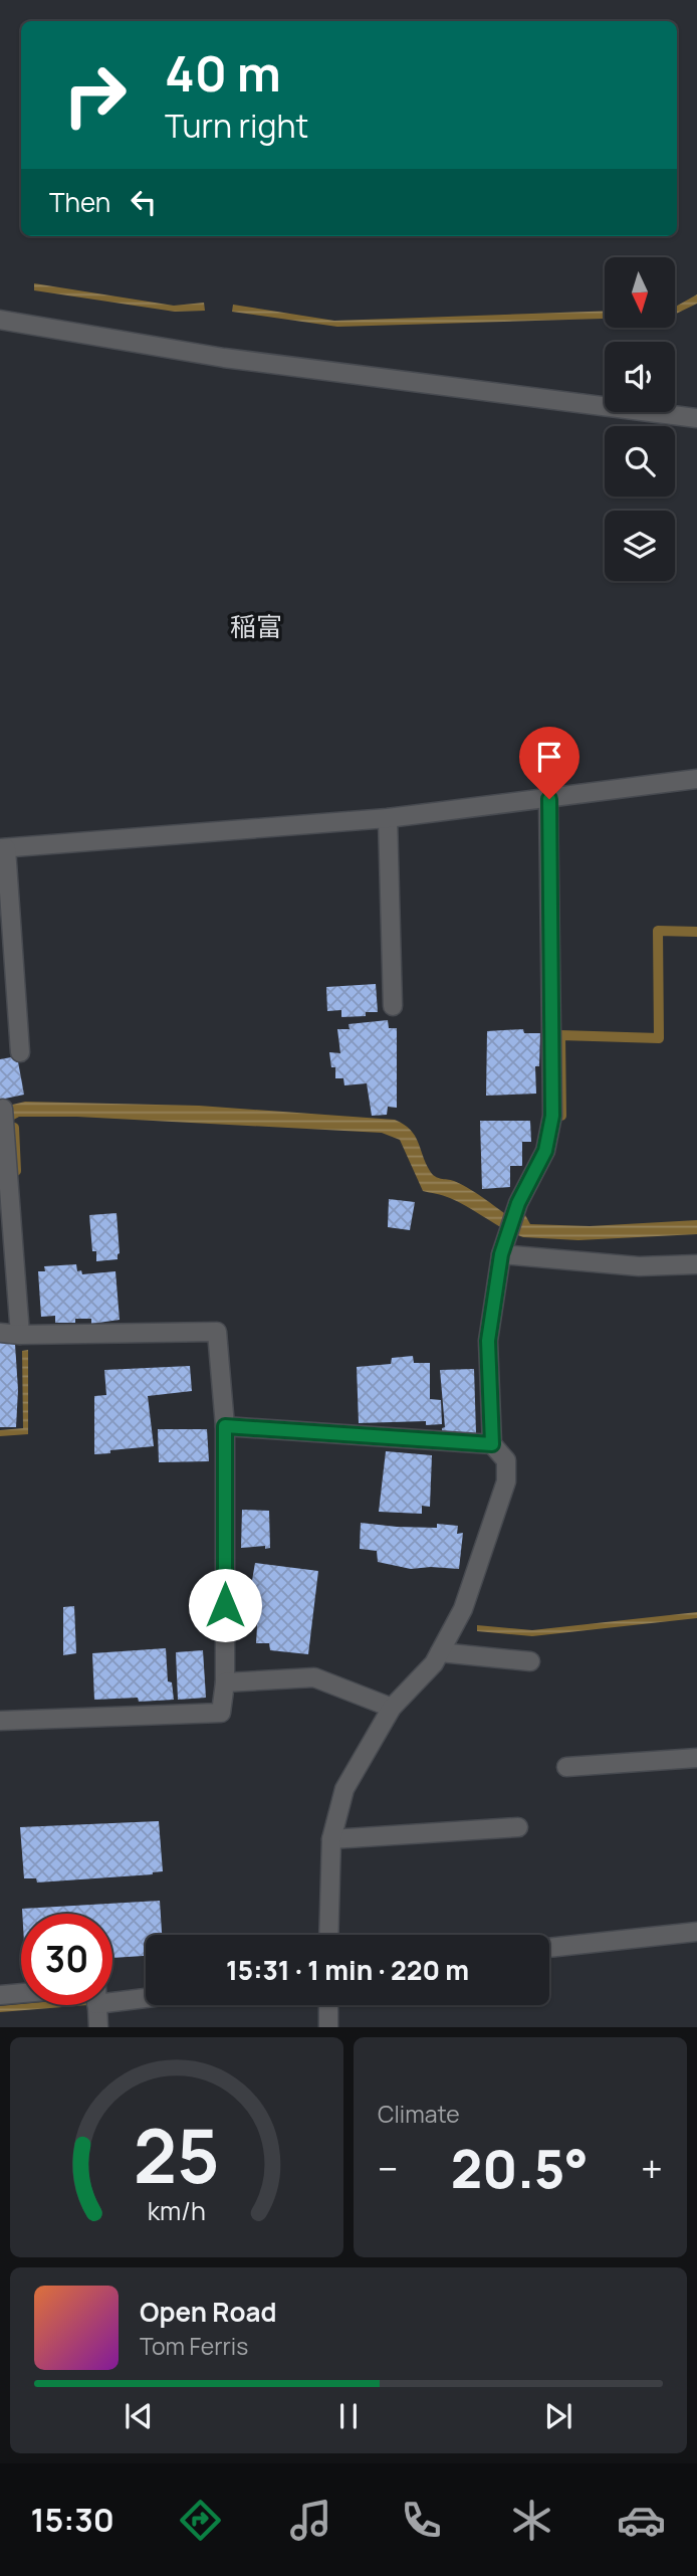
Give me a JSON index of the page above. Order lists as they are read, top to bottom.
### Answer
{
  "districts": ["稲富"],
  "north": "bottom",
  "page": {
    "turn": ["40 m", "Turn right"],
    "then": "Then",
    "limit": "30",
    "trip": "15:31 · 1 min · 220 m",
    "tile": "Climate",
    "heat": ["−", "20.5°", "+"],
    "song": ["Open Road", "Tom Ferris"],
    "tabs": "15:30",
    "gauge": ["25", "km/h"]
  }
}
